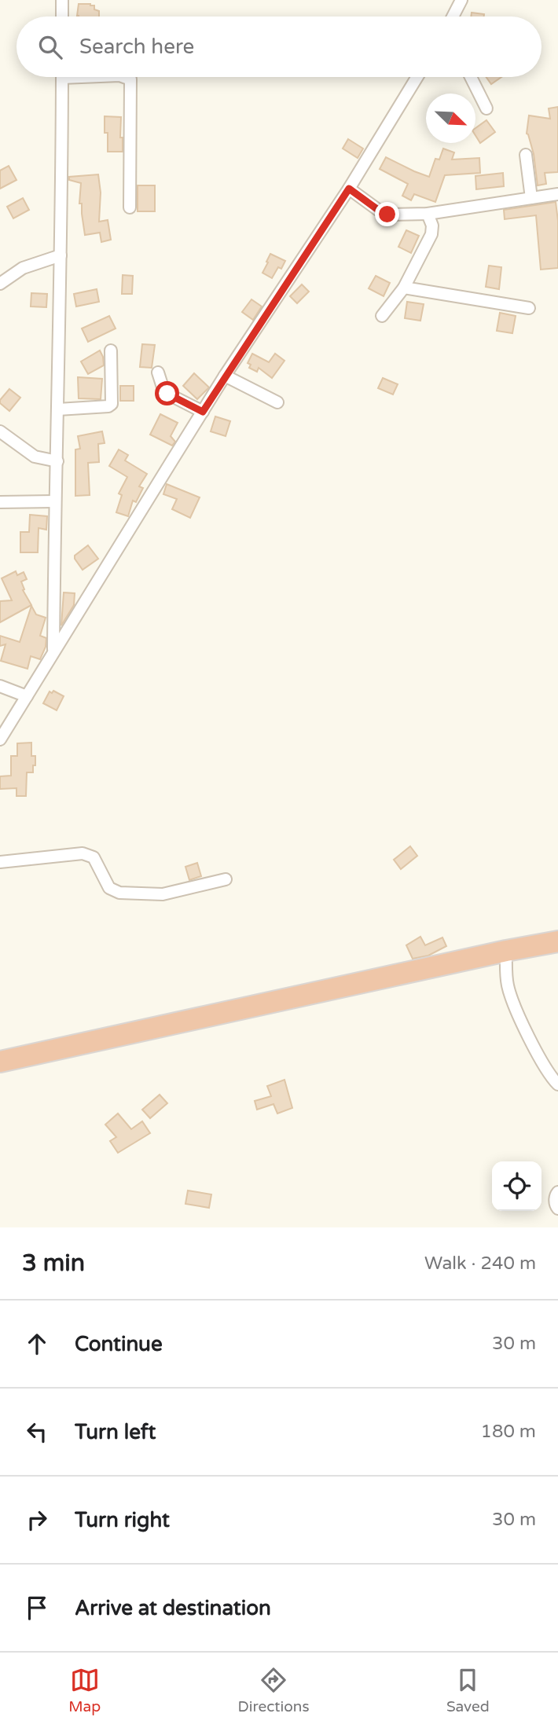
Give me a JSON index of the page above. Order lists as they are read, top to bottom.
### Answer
{
  "north": "bottom right",
  "page": {
    "search": "Search here",
    "heading": ["3 min", "Walk · 240 m"],
    "list": [
      ["Continue", "30 m"],
      ["Turn left", "180 m"],
      ["Turn right", "30 m"],
      "Arrive at destination"
    ],
    "nav": ["Map", "Directions", "Saved"]
  }
}
